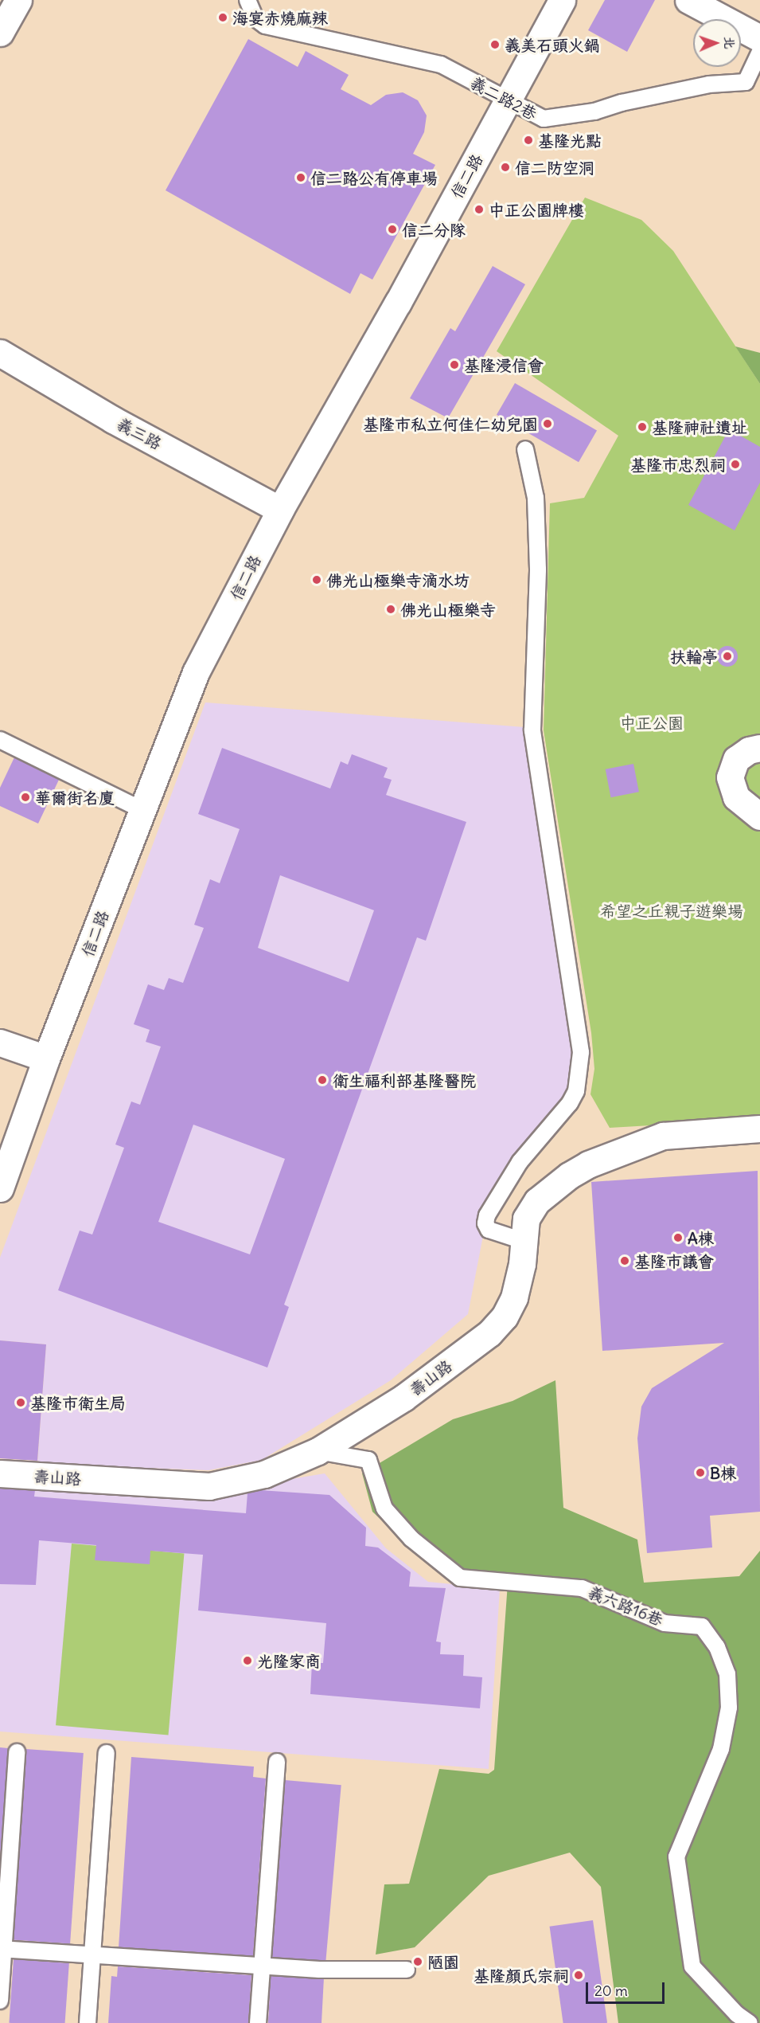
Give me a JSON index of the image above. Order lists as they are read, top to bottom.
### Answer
{
  "streets": {
    "street": ["信二路", "義三路", "壽山路"],
    "lane": ["義二路2巷", "義六路16巷"]
  },
  "crossings": [
    ["義二路2巷", "信二路"],
    ["信二路", "義三路"],
    ["壽山路", "義六路16巷"]
  ],
  "parks": ["中正公園", "希望之丘親子遊樂場"],
  "places": [
    "海宴赤燒麻辣",
    "義美石頭火鍋",
    "基隆光點",
    "信二防空洞",
    "信二路公有停車場",
    "中正公園牌樓",
    "信二分隊",
    "基隆浸信會",
    "基隆市私立何佳仁幼兒園",
    "基隆神社遺址",
    "基隆市忠烈祠",
    "佛光山極樂寺滴水坊",
    "佛光山極樂寺",
    "扶輪亭",
    "華爾街名廈",
    "衛生福利部基隆醫院",
    "A棟",
    "基隆市議會",
    "基隆市衛生局",
    "B棟",
    "光隆家商",
    "陋園",
    "基隆顏氏宗祠"
  ],
  "scale_bar": "20 m",
  "north": "right"
}
